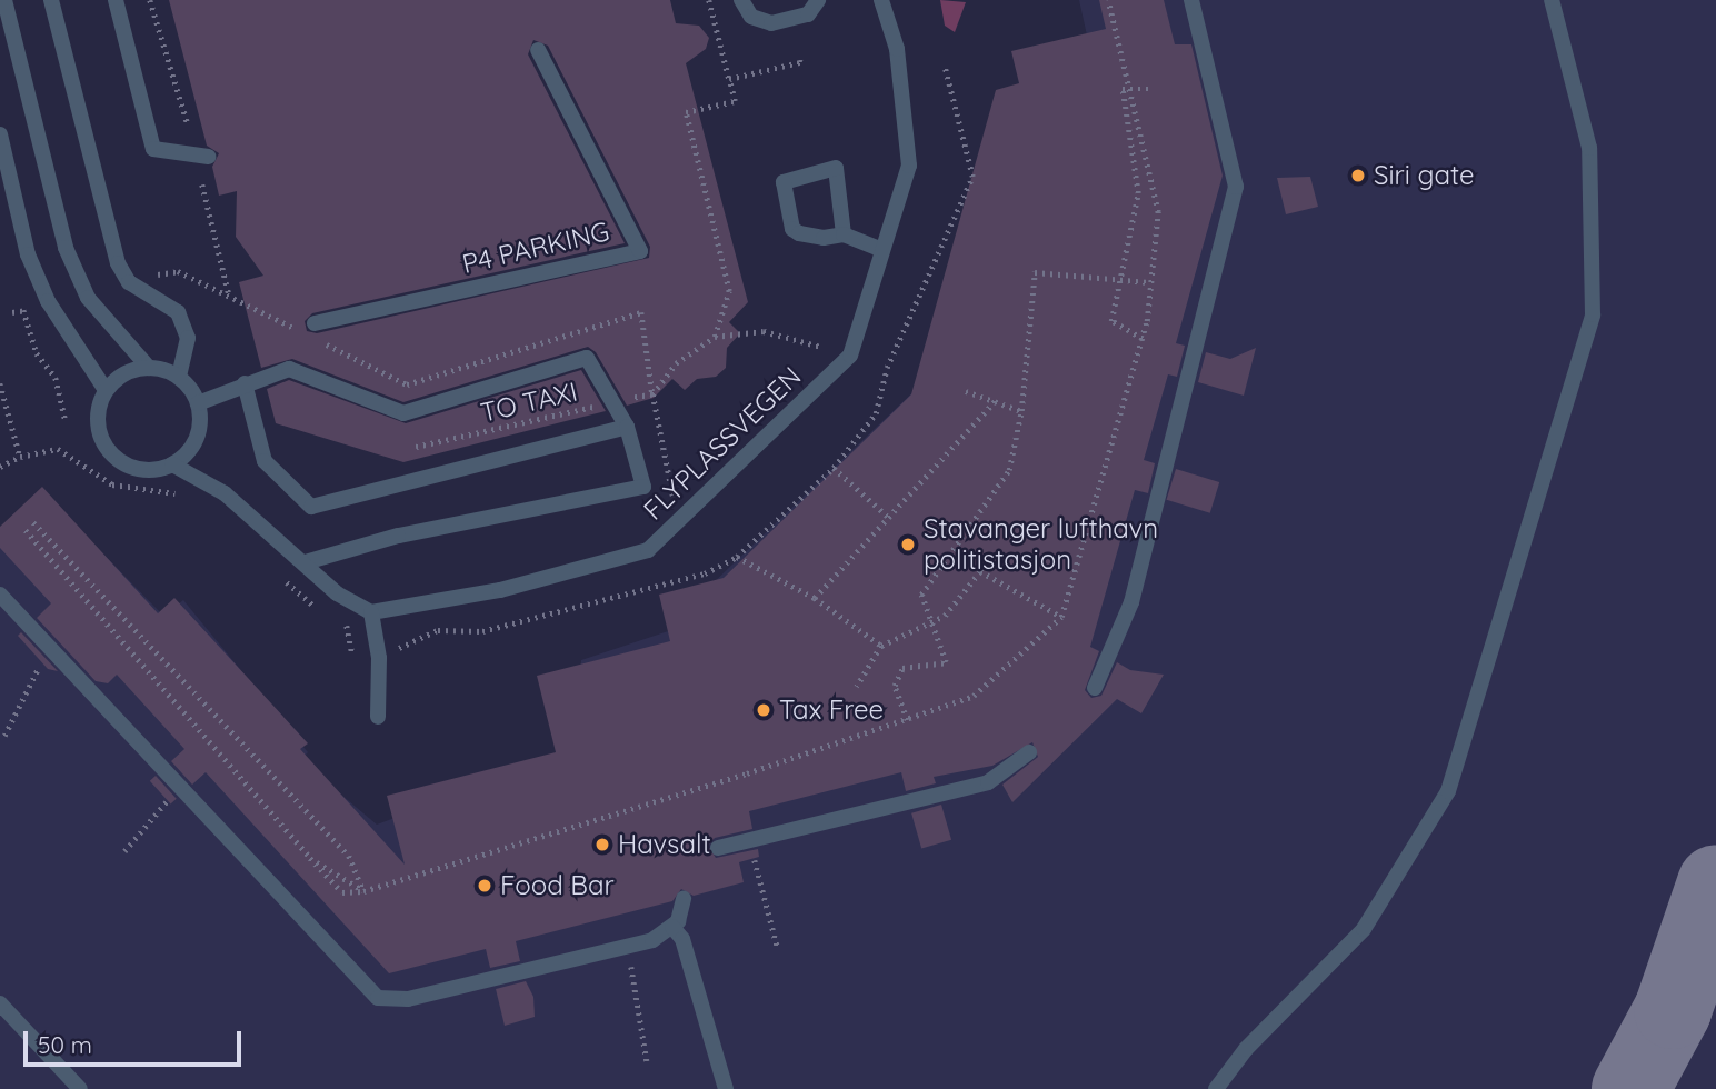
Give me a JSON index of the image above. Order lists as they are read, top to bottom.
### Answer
{
  "streets": {
    "lane": ["P4 PARKING", "FLYPLASSVEGEN"],
    "path": ["TO TAXI"]
  },
  "places": [
    "Siri gate",
    "Stavanger lufthavn politistasjon",
    "Tax Free",
    "Havsalt",
    "Food Bar"
  ],
  "scale_bar": "50 m"
}
